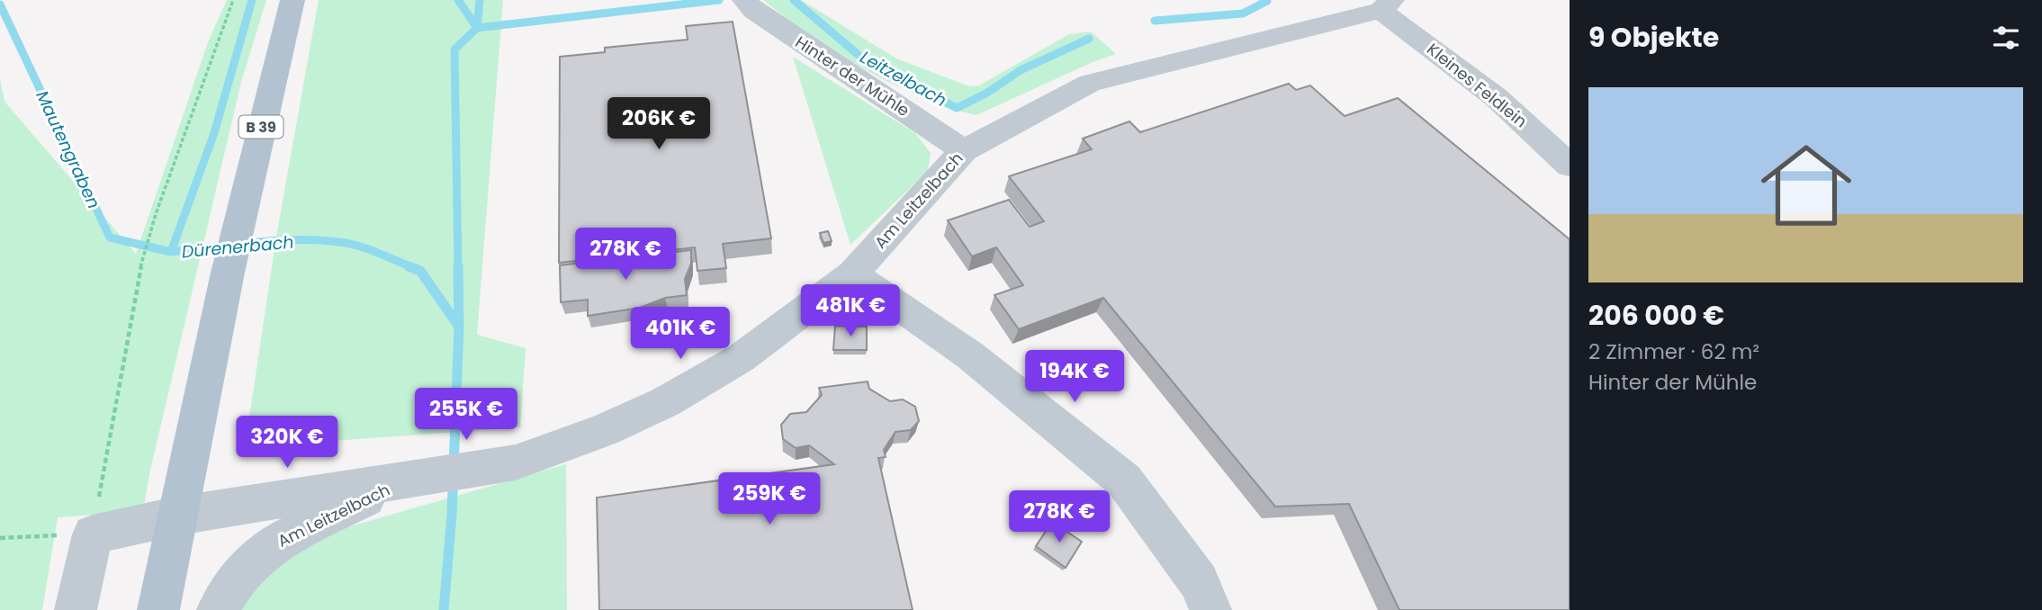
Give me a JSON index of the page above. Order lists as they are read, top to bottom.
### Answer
{
  "streets": {
    "main road": ["B 39"],
    "street": ["Hinter der Mühle", "Kleines Feldlein", "Am Leitzelbach"]
  },
  "crossings": [
    ["Hinter der Mühle", "Am Leitzelbach"],
    ["Kleines Feldlein", "Am Leitzelbach"],
    ["B 39", "Am Leitzelbach"]
  ],
  "water": ["Leitzelbach", "Mautengraben", "Dürenerbach"],
  "page": {
    "heading": "9 Objekte",
    "list": [
      {
        "name": "206 000 €",
        "note": "2 Zimmer · 62 m² · Hinter der Mühle"
      }
    ],
    "price": [
      "206K €",
      "278K €",
      "481K €",
      "401K €",
      "194K €",
      "255K €",
      "320K €",
      "259K €",
      "278K €"
    ]
  }
}
